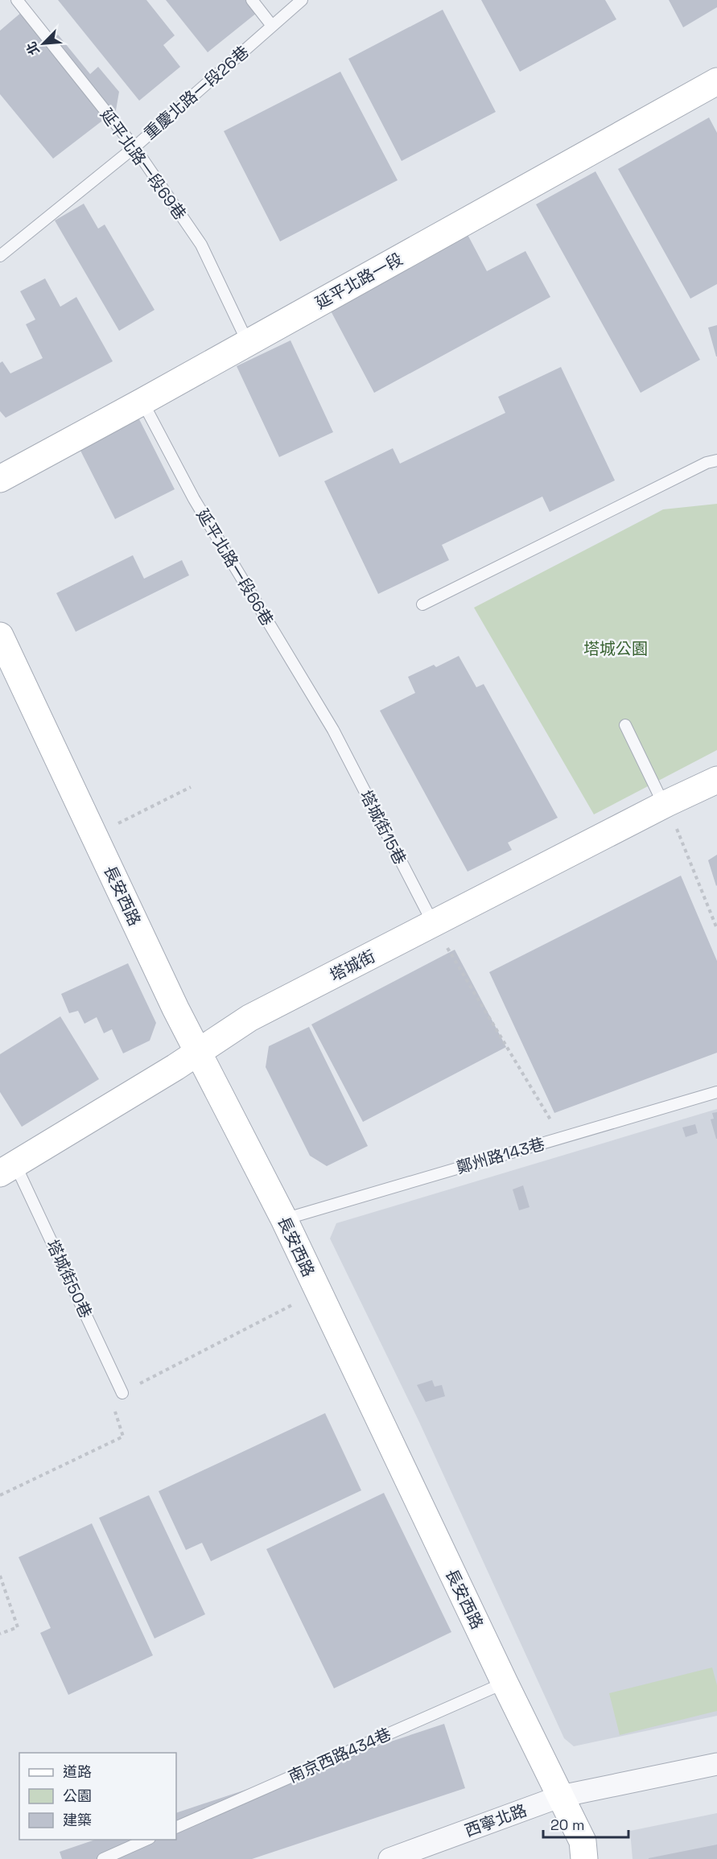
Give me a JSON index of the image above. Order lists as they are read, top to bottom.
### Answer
{
  "streets": {
    "street": [
      "延平北路一段",
      "長安西路",
      "塔城街",
      "西寧北路"
    ],
    "lane": [
      "重慶北路一段26巷",
      "延平北路一段69巷",
      "延平北路一段66巷",
      "塔城街15巷",
      "鄭州路143巷",
      "塔城街50巷",
      "南京西路434巷"
    ]
  },
  "crossings": [
    ["重慶北路一段26巷", "延平北路一段69巷"],
    ["延平北路一段69巷", "延平北路一段"],
    ["延平北路一段", "延平北路一段66巷"],
    ["延平北路一段66巷", "塔城街15巷"],
    ["塔城街15巷", "塔城街"],
    ["長安西路", "塔城街"],
    ["長安西路", "鄭州路143巷"],
    ["長安西路", "南京西路434巷"],
    ["長安西路", "西寧北路"],
    ["塔城街", "塔城街50巷"]
  ],
  "parks": ["塔城公園"],
  "legend": ["道路", "公園", "建築"],
  "scale_bar": "20 m",
  "north": "bottom left"
}
